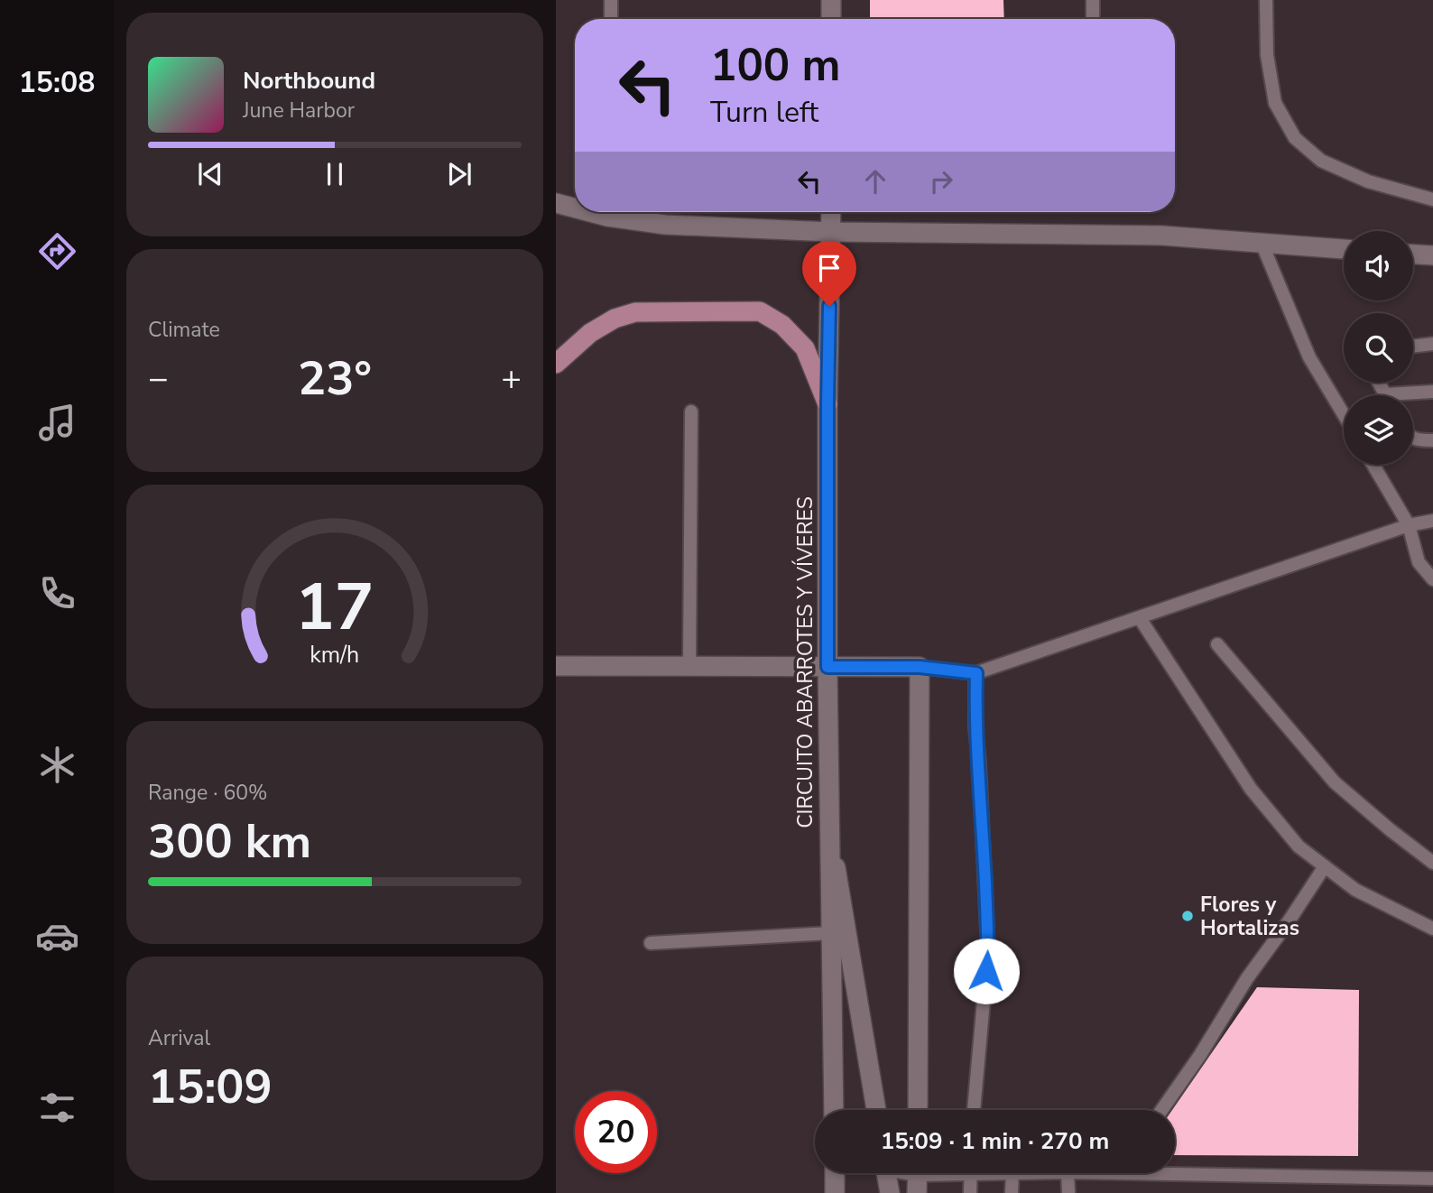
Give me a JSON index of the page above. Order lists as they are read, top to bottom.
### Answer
{
  "streets": {
    "street": ["CIRCUITO ABARROTES Y VÍVERES"]
  },
  "places": ["Flores y Hortalizas"],
  "page": {
    "tabs": "15:08",
    "turn": ["100 m", "Turn left"],
    "song": ["Northbound", "June Harbor"],
    "tile": [
      "Climate",
      ["Range · 60%", "300 km"],
      ["Arrival", "15:09"]
    ],
    "heat": ["−", "23°", "+"],
    "limit": "20",
    "trip": "15:09 · 1 min · 270 m",
    "gauge": ["17", "km/h"]
  }
}
